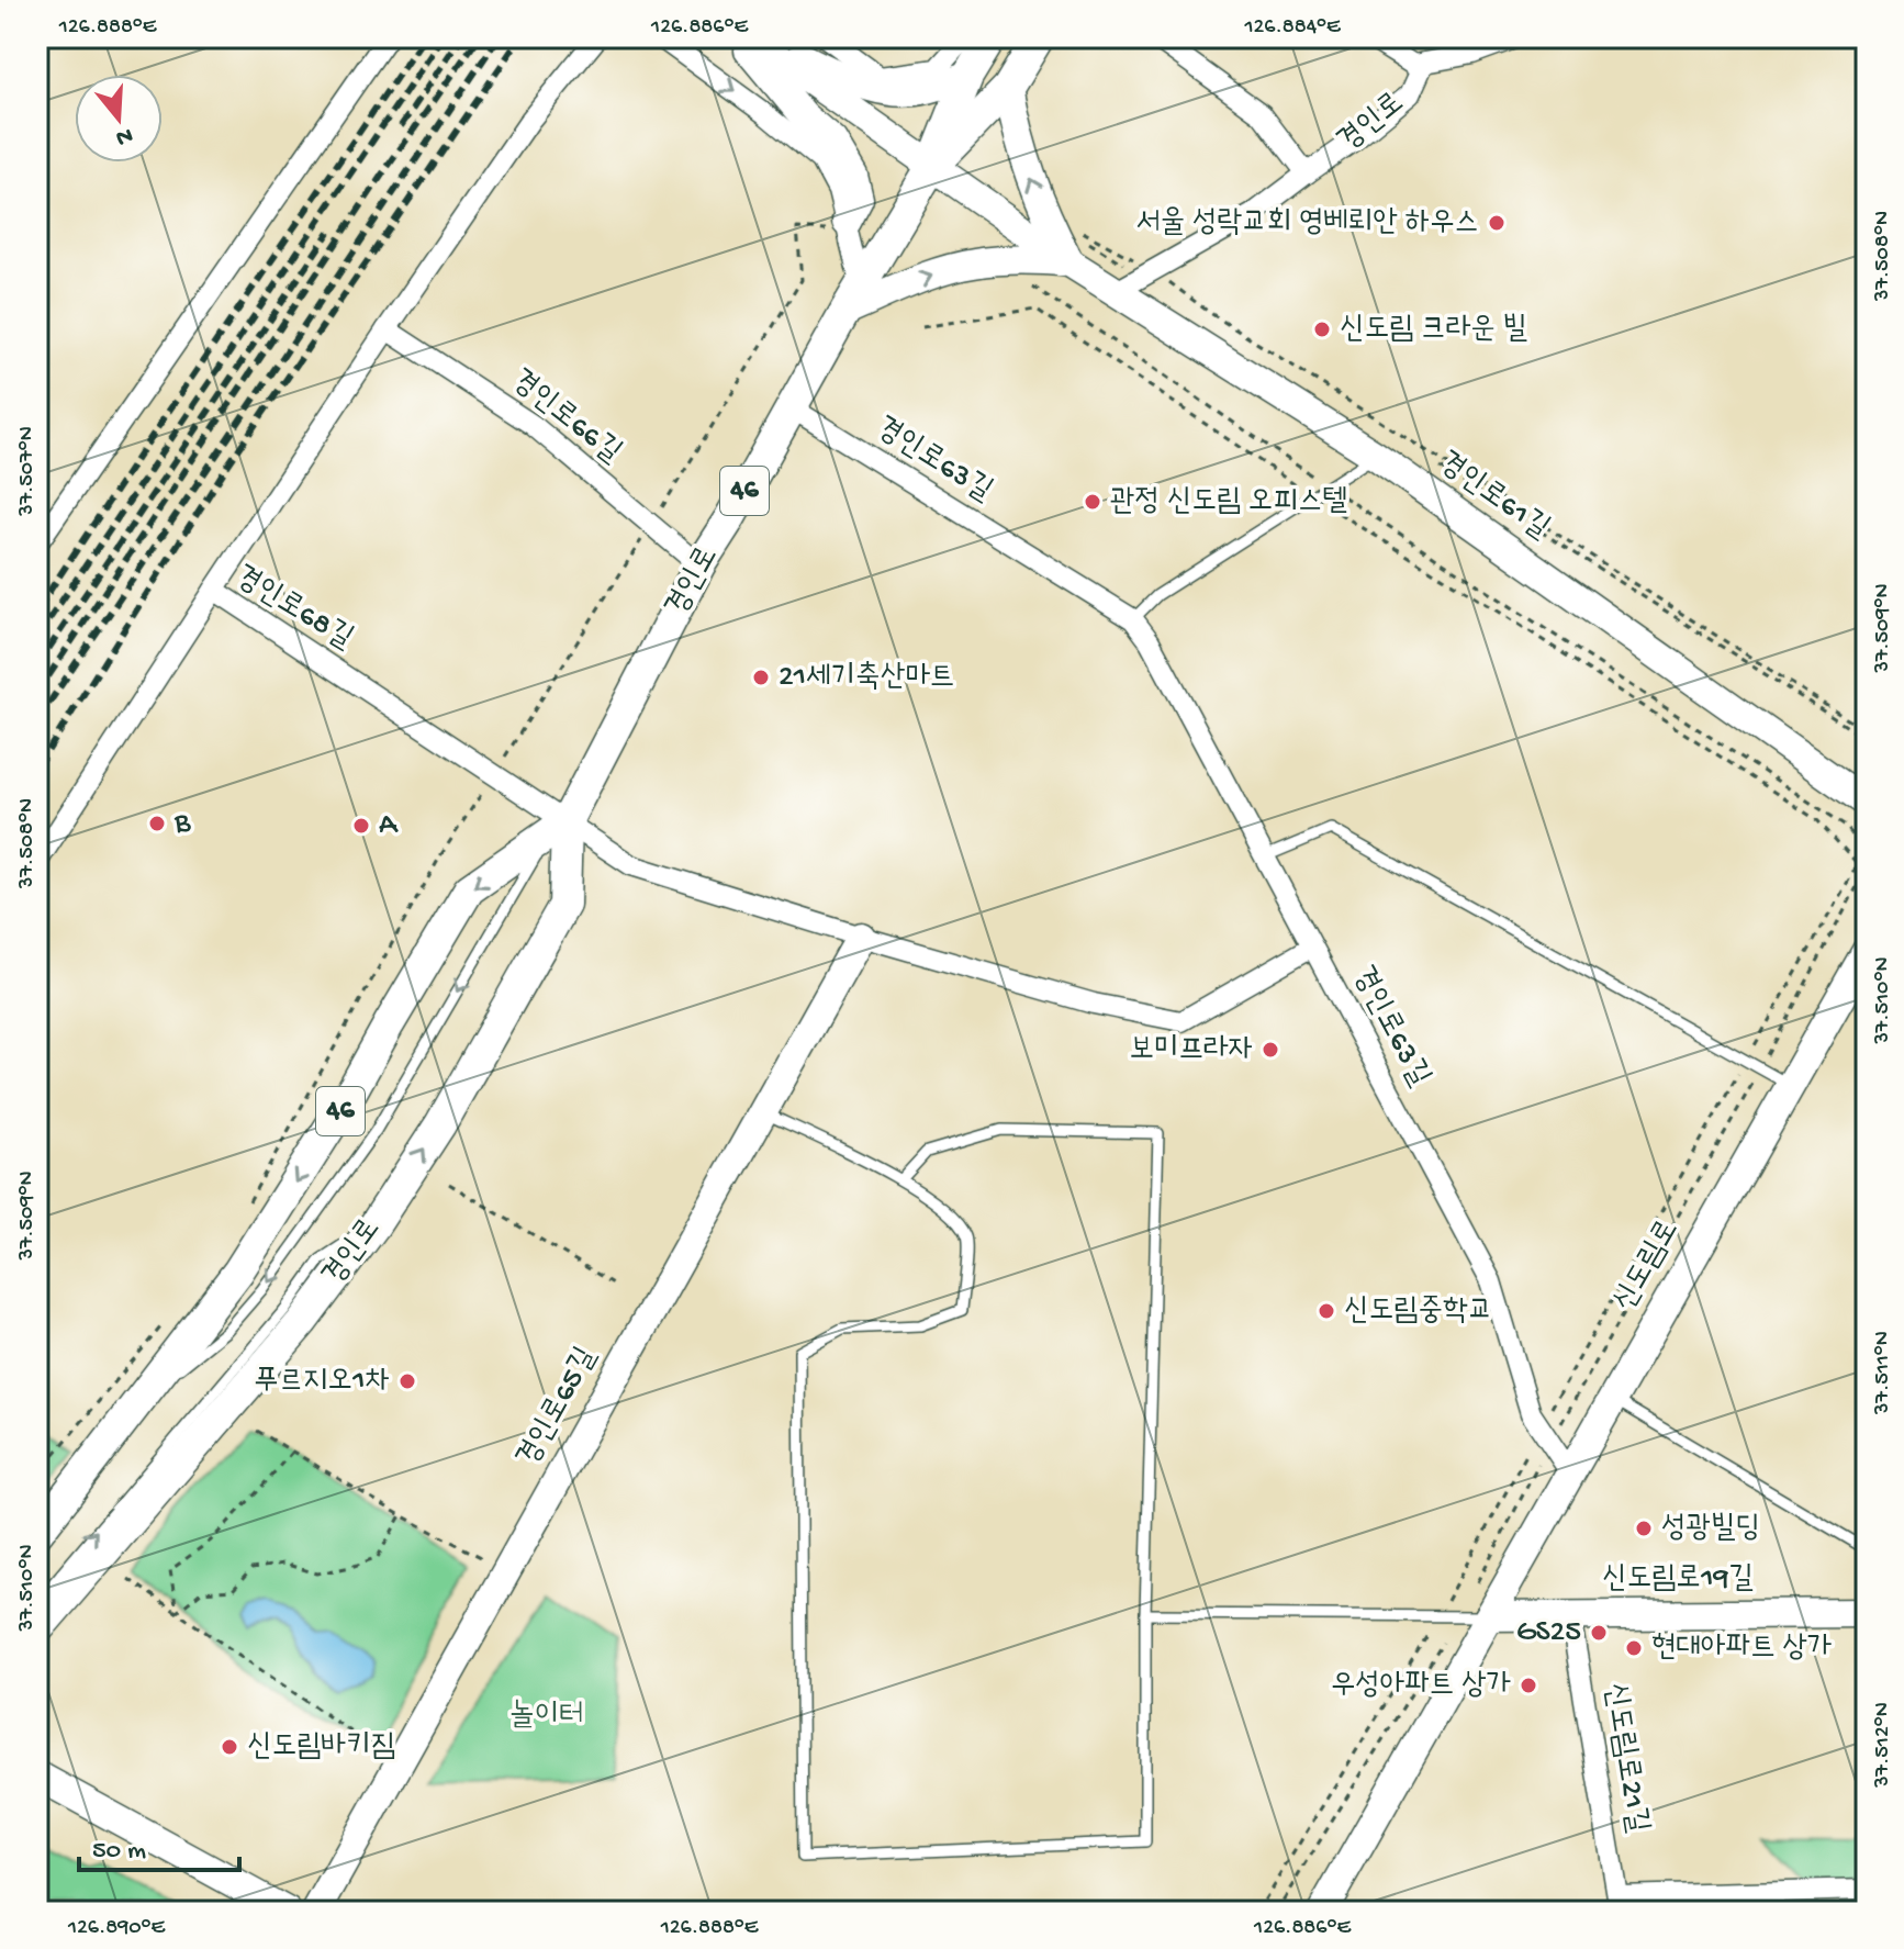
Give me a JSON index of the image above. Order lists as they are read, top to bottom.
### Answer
{
  "streets": {
    "main road": ["경인로", "46"],
    "street": [
      "경인로66길",
      "경인로63길",
      "경인로61길",
      "경인로68길",
      "신도림로",
      "경인로65길",
      "신도림로19길",
      "신도림로21길"
    ]
  },
  "crossings": [
    ["경인로", "경인로66길"],
    ["경인로", "경인로63길"],
    ["경인로", "경인로61길"],
    ["경인로", "경인로68길"],
    ["경인로63길", "신도림로"],
    ["신도림로", "신도림로19길"],
    ["신도림로19길", "신도림로21길"]
  ],
  "parks": ["놀이터"],
  "places": [
    "서울 성락교회 영베뢰안 하우스",
    "신도림 크라운 빌",
    "관정 신도림 오피스텔",
    "21세기축산마트",
    "B",
    "A",
    "보미프라자",
    "신도림중학교",
    "푸르지오1차",
    "성광빌딩",
    "GS25",
    "현대아파트 상가",
    "우성아파트 상가",
    "신도림바키짐"
  ],
  "scale_bar": "50 m",
  "north": "bottom",
  "coordinates": [
    "126.888°E",
    "126.886°E",
    "126.884°E",
    "37.508°N",
    "37.507°N",
    "37.509°N",
    "37.510°N",
    "37.511°N",
    "37.512°N",
    "126.890°E"
  ]
}
